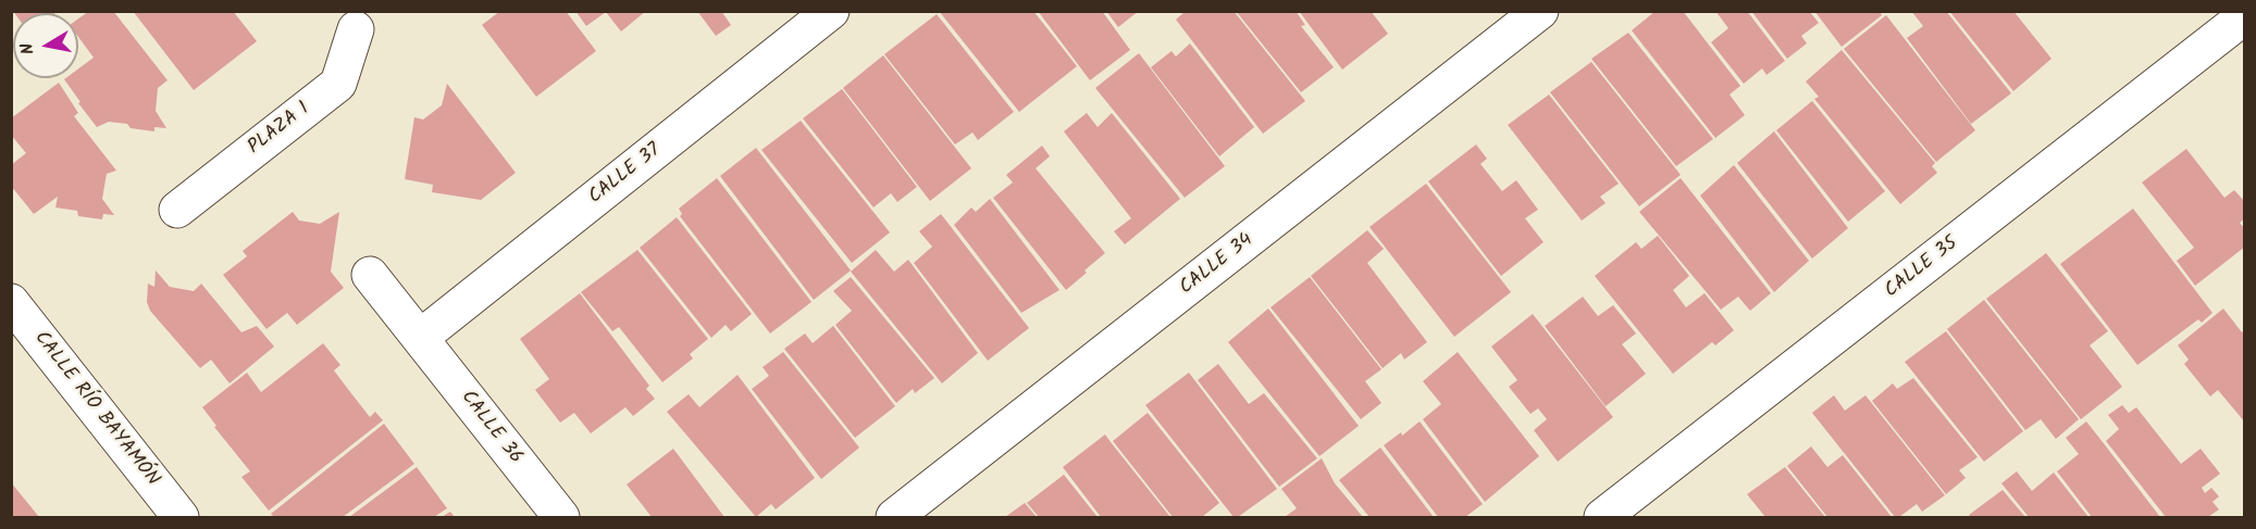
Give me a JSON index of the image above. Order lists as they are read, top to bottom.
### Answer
{
  "streets": {
    "street": [
      "PLAZA 1",
      "CALLE 37",
      "CALLE 34",
      "CALLE 35",
      "CALLE RÍO BAYAMÓN",
      "CALLE 36"
    ]
  },
  "crossings": [
    ["CALLE 37", "CALLE 36"]
  ],
  "north": "left"
}
